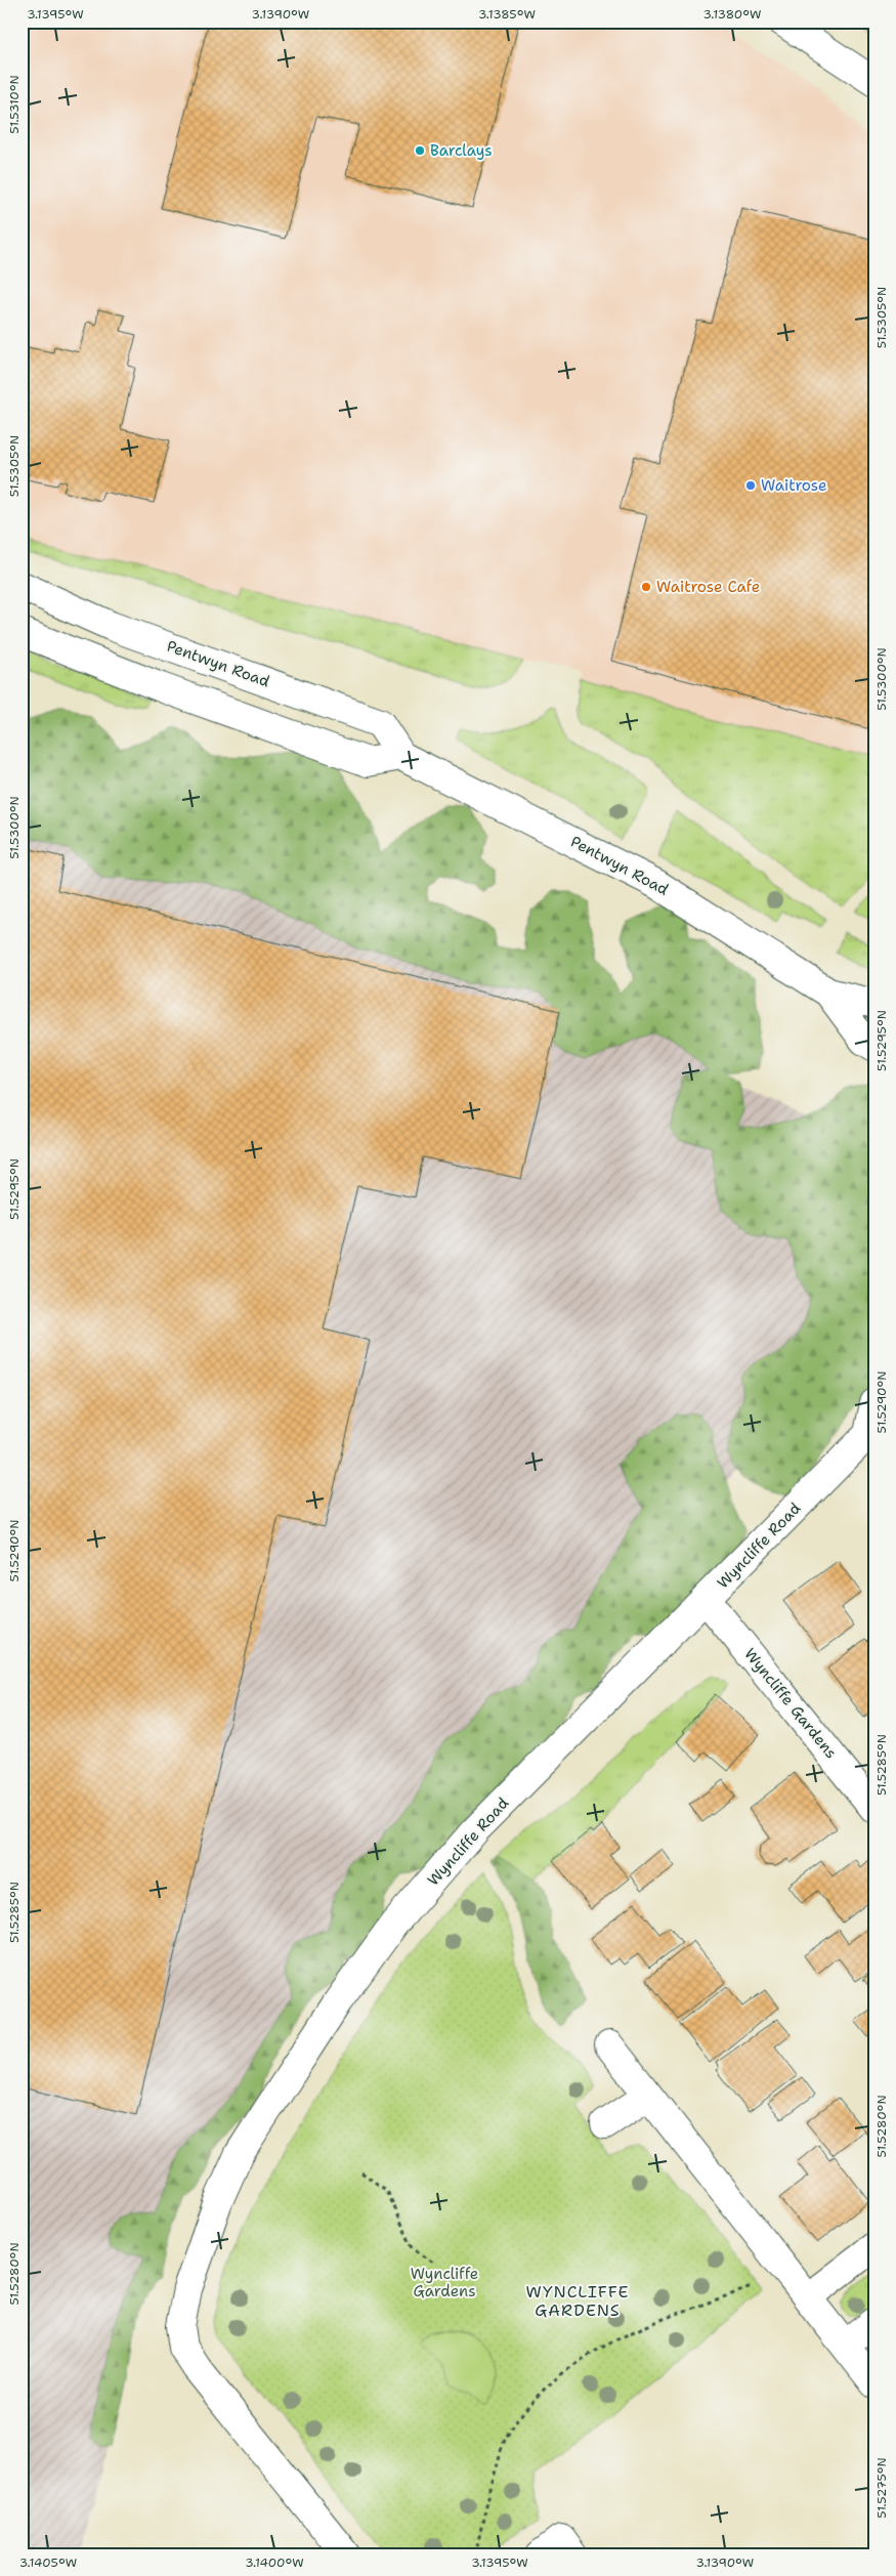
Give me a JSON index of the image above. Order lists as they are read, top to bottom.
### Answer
{
  "streets": {
    "street": ["Pentwyn Road", "Wyncliffe Road", "Wyncliffe Gardens"]
  },
  "crossings": [
    ["Wyncliffe Road", "Wyncliffe Gardens"]
  ],
  "districts": ["WYNCLIFFE GARDENS"],
  "parks": ["Wyncliffe Gardens"],
  "places": ["Barclays", "Waitrose", "Waitrose Cafe"],
  "coordinates": [
    "3.1395°W",
    "3.1390°W",
    "3.1385°W",
    "3.1380°W",
    "51.5310°N",
    "51.5305°N",
    "51.5300°N",
    "51.5295°N",
    "51.5290°N",
    "51.5285°N",
    "51.5280°N",
    "51.5275°N",
    "3.1405°W",
    "3.1400°W"
  ]
}
